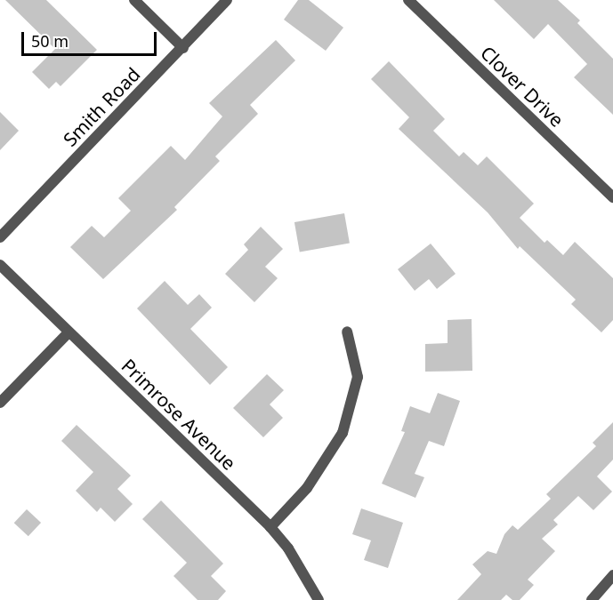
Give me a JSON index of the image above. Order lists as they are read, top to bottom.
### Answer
{
  "streets": {
    "street": ["Clover Drive", "Smith Road", "Primrose Avenue"]
  },
  "scale_bar": "50 m"
}
